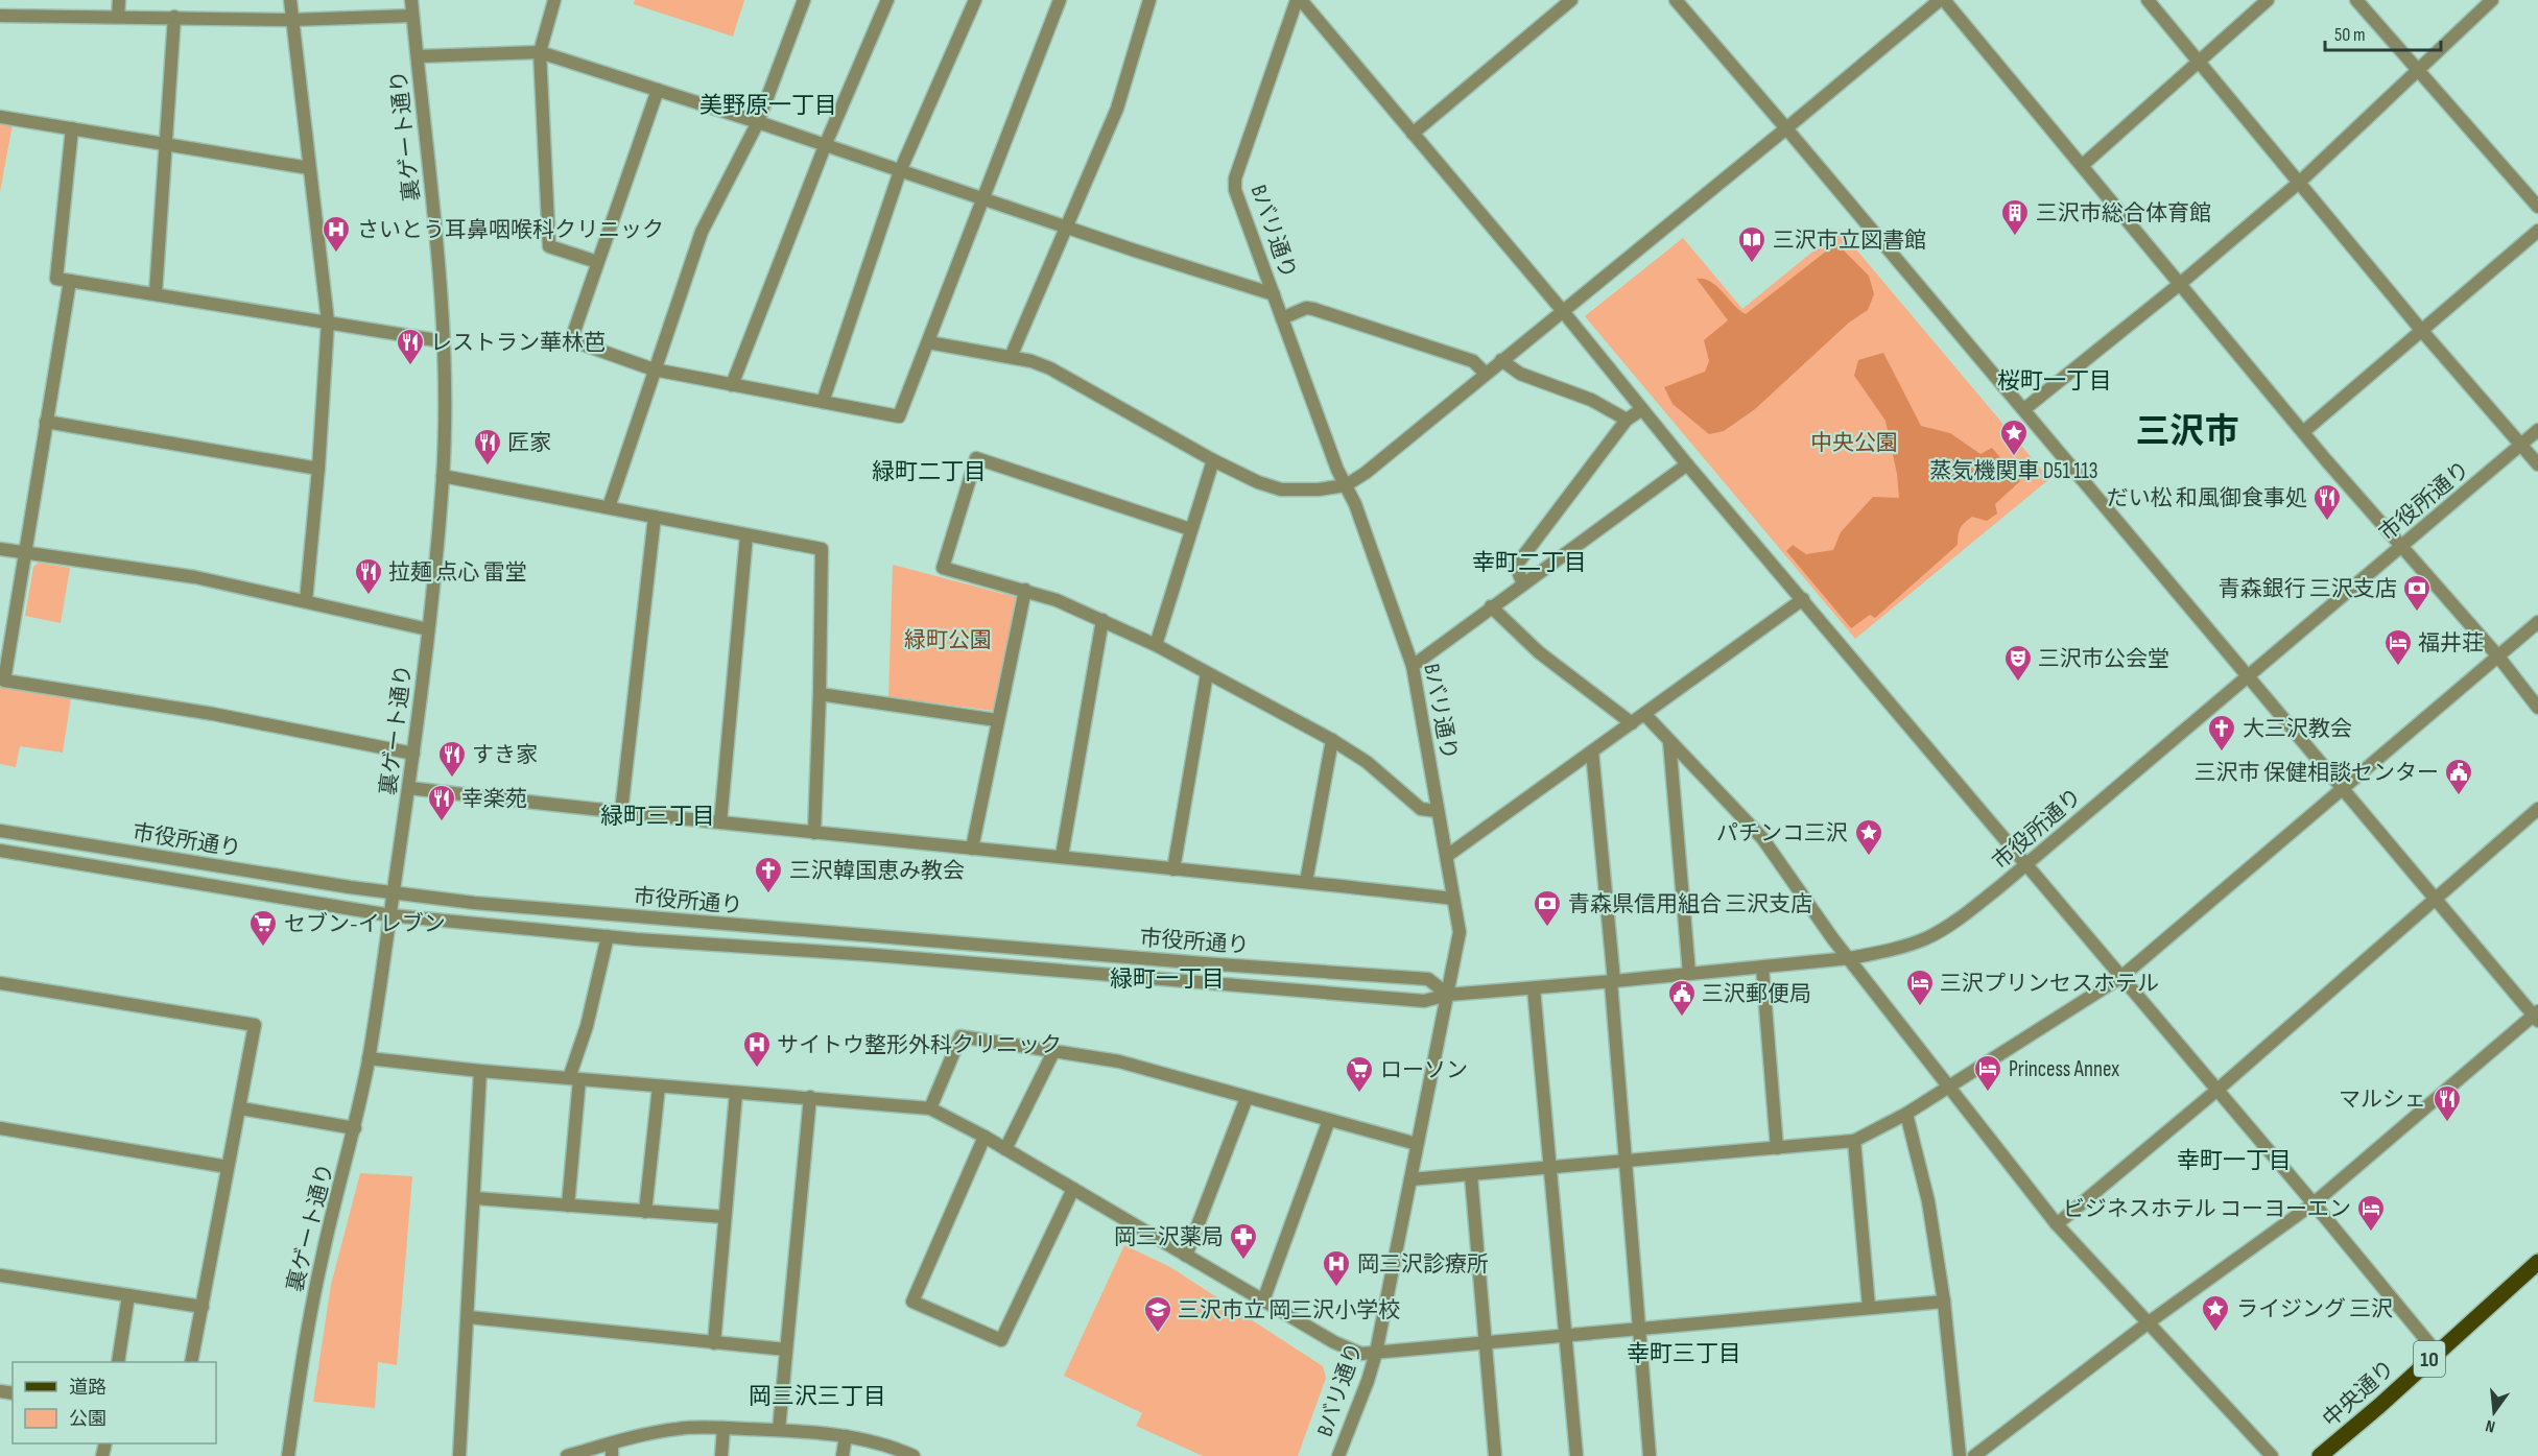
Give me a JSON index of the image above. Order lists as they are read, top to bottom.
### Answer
{
  "streets": {
    "main road": ["10", "中央通り"],
    "street": ["裏ゲート通り", "Bバリ通り", "市役所通り"]
  },
  "crossings": [
    ["裏ゲート通り", "市役所通り"],
    ["Bバリ通り", "市役所通り"]
  ],
  "districts": [
    "美野原一丁目",
    "桜町一丁目",
    "三沢市",
    "緑町二丁目",
    "幸町二丁目",
    "緑町三丁目",
    "緑町一丁目",
    "幸町一丁目",
    "幸町三丁目",
    "岡三沢三丁目"
  ],
  "parks": ["中央公園", "緑町公園"],
  "places": {
    "building": ["三沢市総合体育館"],
    "hospital": ["さいとう耳鼻咽喉科クリニック", "サイトウ整形外科クリニック", "岡三沢診療所"],
    "library": ["三沢市立図書館"],
    "restaurant": [
      "レストラン華林芭",
      "匠家",
      "だい松 和風御食事処",
      "拉麺 点心 雷堂",
      "すき家",
      "幸楽苑",
      "マルシェ"
    ],
    "place": ["蒸気機関車 D51 113", "パチンコ三沢", "ライジング 三沢"],
    "bank": ["青森銀行 三沢支店", "青森県信用組合 三沢支店"],
    "hotel": [
      "福井荘",
      "三沢プリンセスホテル",
      "Princess Annex",
      "ビジネスホテル コーヨーエン"
    ],
    "theatre": ["三沢市公会堂"],
    "church": ["大三沢教会", "三沢韓国恵み教会"],
    "public building": ["三沢市 保健相談センター", "三沢郵便局"],
    "supermarket": ["セブン-イレブン", "ローソン"],
    "pharmacy": ["岡三沢薬局"],
    "school or university": ["三沢市立 岡三沢小学校"]
  },
  "legend": ["道路", "公園"],
  "scale_bar": "50 m",
  "north": "bottom"
}
